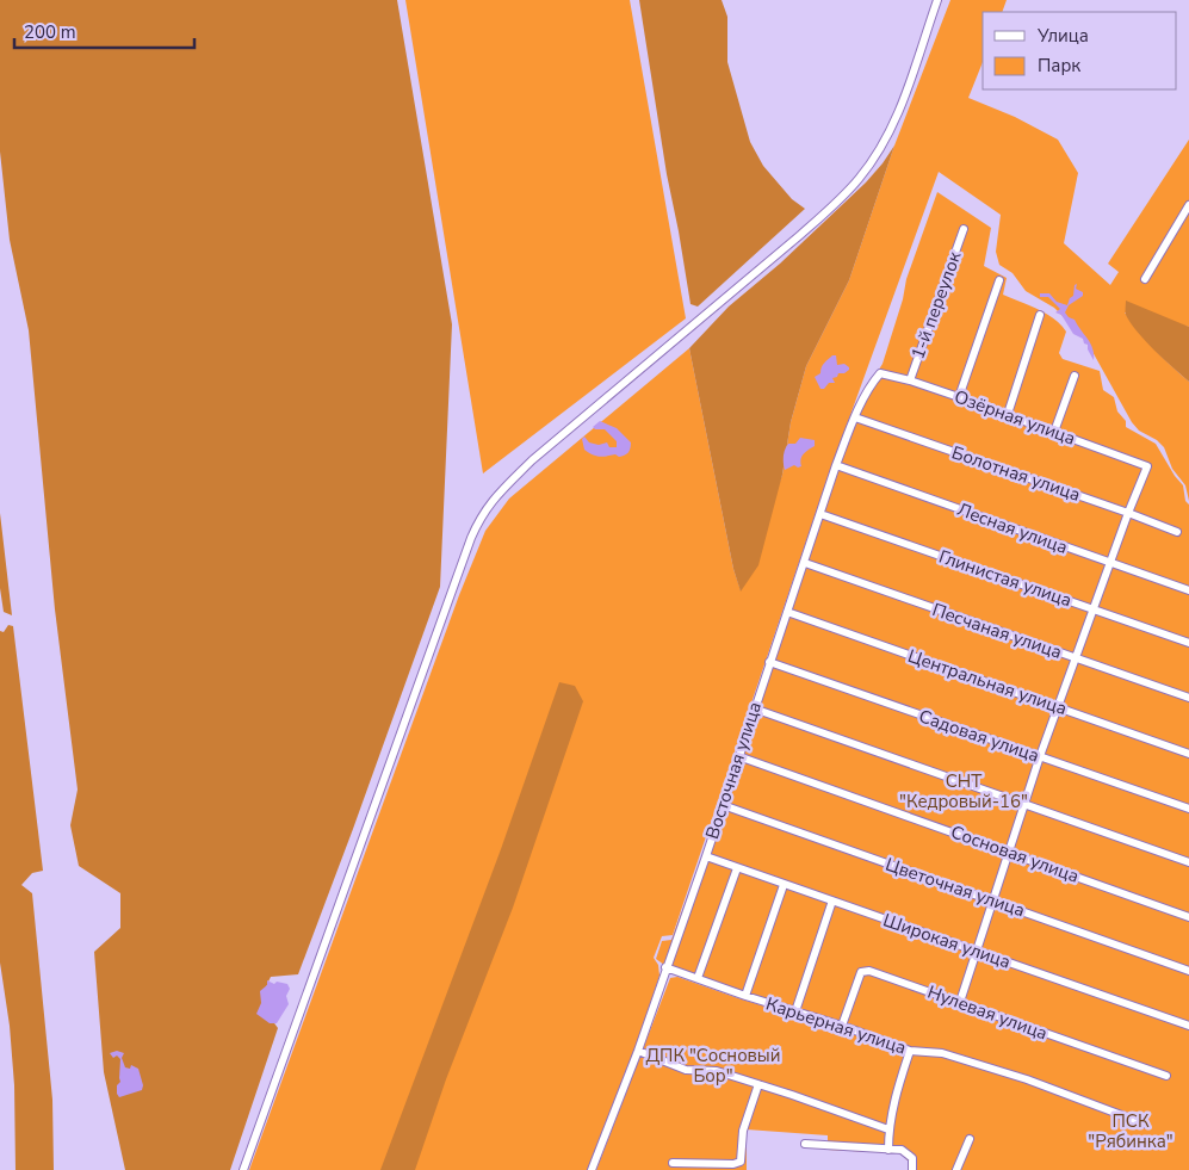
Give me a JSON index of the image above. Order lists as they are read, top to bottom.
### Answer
{
  "streets": {
    "street": [
      "1-й переулок",
      "Озёрная улица",
      "Болотная улица",
      "Лесная улица",
      "Глинистая улица",
      "Песчаная улица",
      "Центральная улица",
      "Садовая улица",
      "Восточная улица",
      "Сосновая улица",
      "Цветочная улица",
      "Широкая улица",
      "Нулевая улица",
      "Карьерная улица"
    ]
  },
  "crossings": [
    ["1-й переулок", "Озёрная улица"],
    ["Озёрная улица", "Болотная улица"],
    ["Озёрная улица", "Восточная улица"],
    ["Болотная улица", "Восточная улица"],
    ["Лесная улица", "Восточная улица"],
    ["Глинистая улица", "Восточная улица"],
    ["Песчаная улица", "Восточная улица"],
    ["Центральная улица", "Восточная улица"],
    ["Садовая улица", "Восточная улица"],
    ["Восточная улица", "Сосновая улица"],
    ["Восточная улица", "Цветочная улица"],
    ["Восточная улица", "Широкая улица"],
    ["Восточная улица", "Карьерная улица"],
    ["Нулевая улица", "Карьерная улица"]
  ],
  "parks": ["СНТ \"Кедровый-16\"", "ДПК \"Сосновый Бор\"", "ПСК \"Рябинка\""],
  "legend": ["Улица", "Парк"],
  "scale_bar": "200 m"
}
